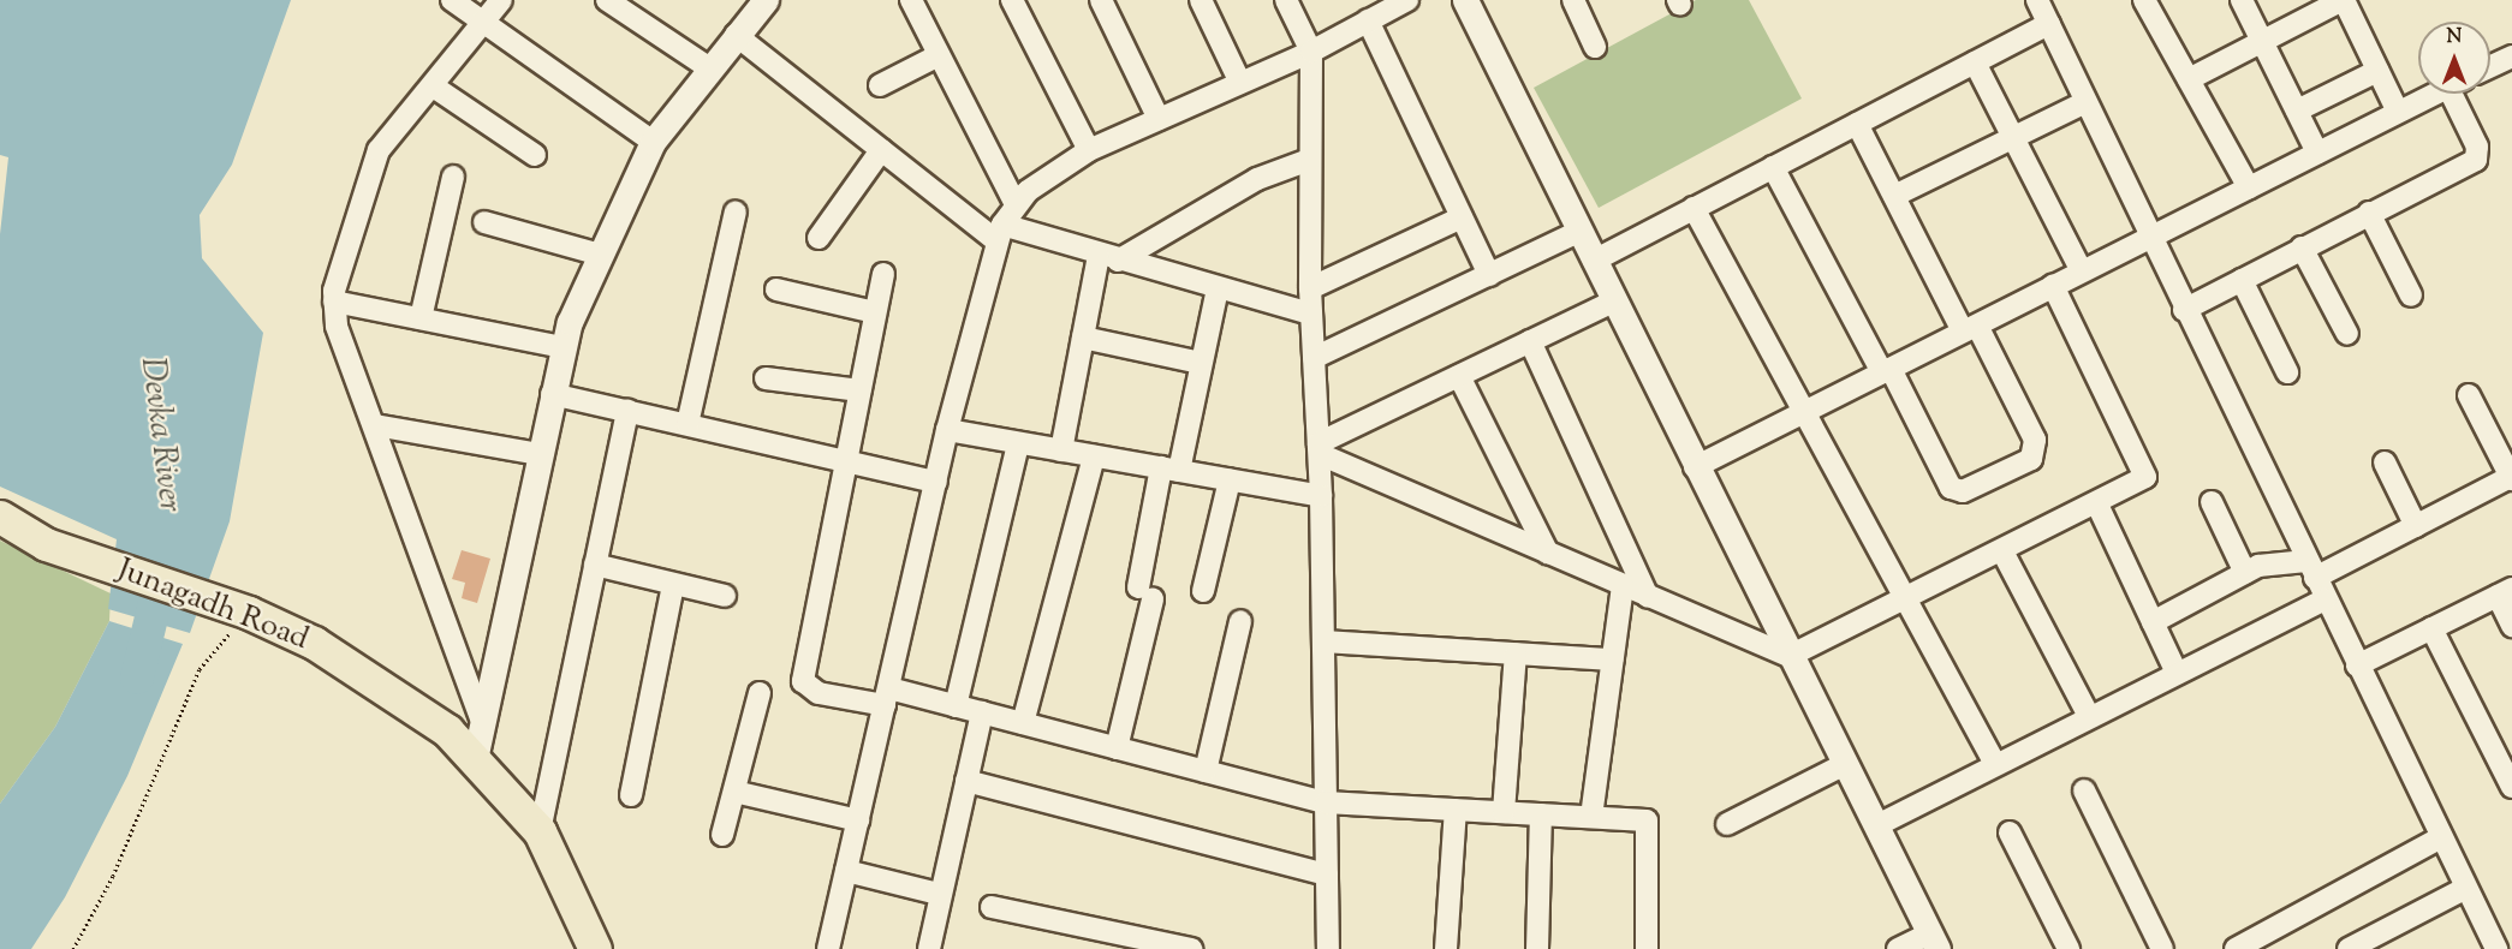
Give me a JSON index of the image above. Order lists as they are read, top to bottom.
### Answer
{
  "streets": {
    "main road": ["Junagadh Road"]
  },
  "water": ["Devka River"],
  "north": "top"
}
